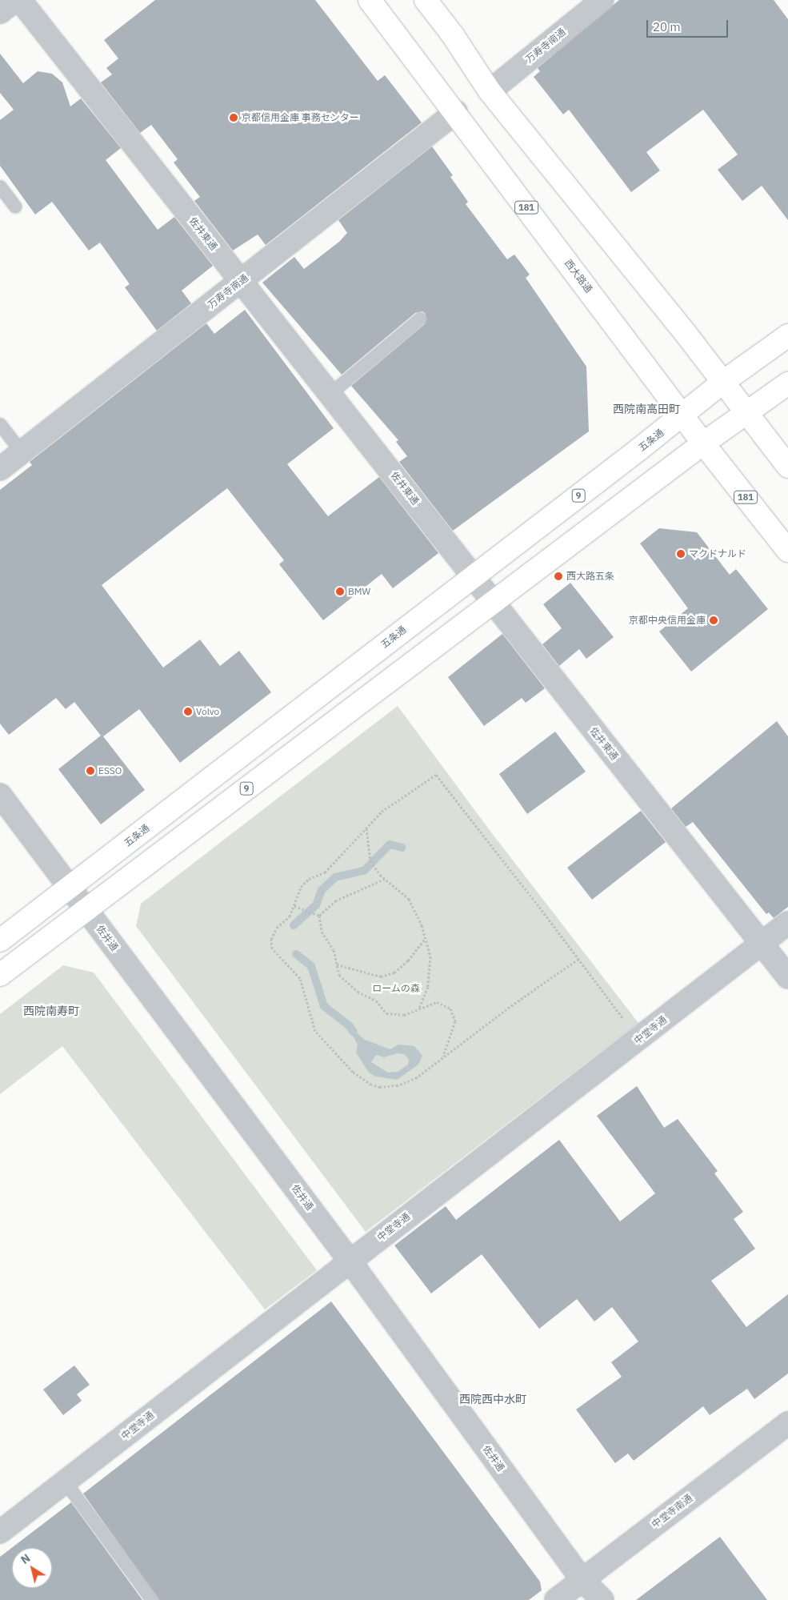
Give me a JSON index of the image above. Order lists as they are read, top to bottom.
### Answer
{
  "streets": {
    "main road": [
      "181",
      "西大路通",
      "五条通",
      "9"
    ],
    "street": [
      "万寿寺南通",
      "佐井東通",
      "佐井通",
      "中堂寺通",
      "中堂寺南通"
    ]
  },
  "crossings": [
    ["万寿寺南通", "佐井東通"],
    ["万寿寺南通", "西大路通"],
    ["佐井東通", "五条通"],
    ["佐井東通", "9"],
    ["佐井東通", "中堂寺通"],
    ["西大路通", "五条通"],
    ["西大路通", "9"],
    ["五条通", "佐井通"],
    ["9", "佐井通"],
    ["佐井通", "中堂寺通"],
    ["佐井通", "中堂寺南通"]
  ],
  "districts": ["西院南高田町", "西院南寿町", "西院西中水町"],
  "parks": ["ロームの森"],
  "places": [
    "京都信用金庫 事務センター",
    "マクドナルド",
    "西大路五条",
    "BMW",
    "京都中央信用金庫",
    "Volvo",
    "ESSO"
  ],
  "scale_bar": "20 m",
  "north": "top left"
}
